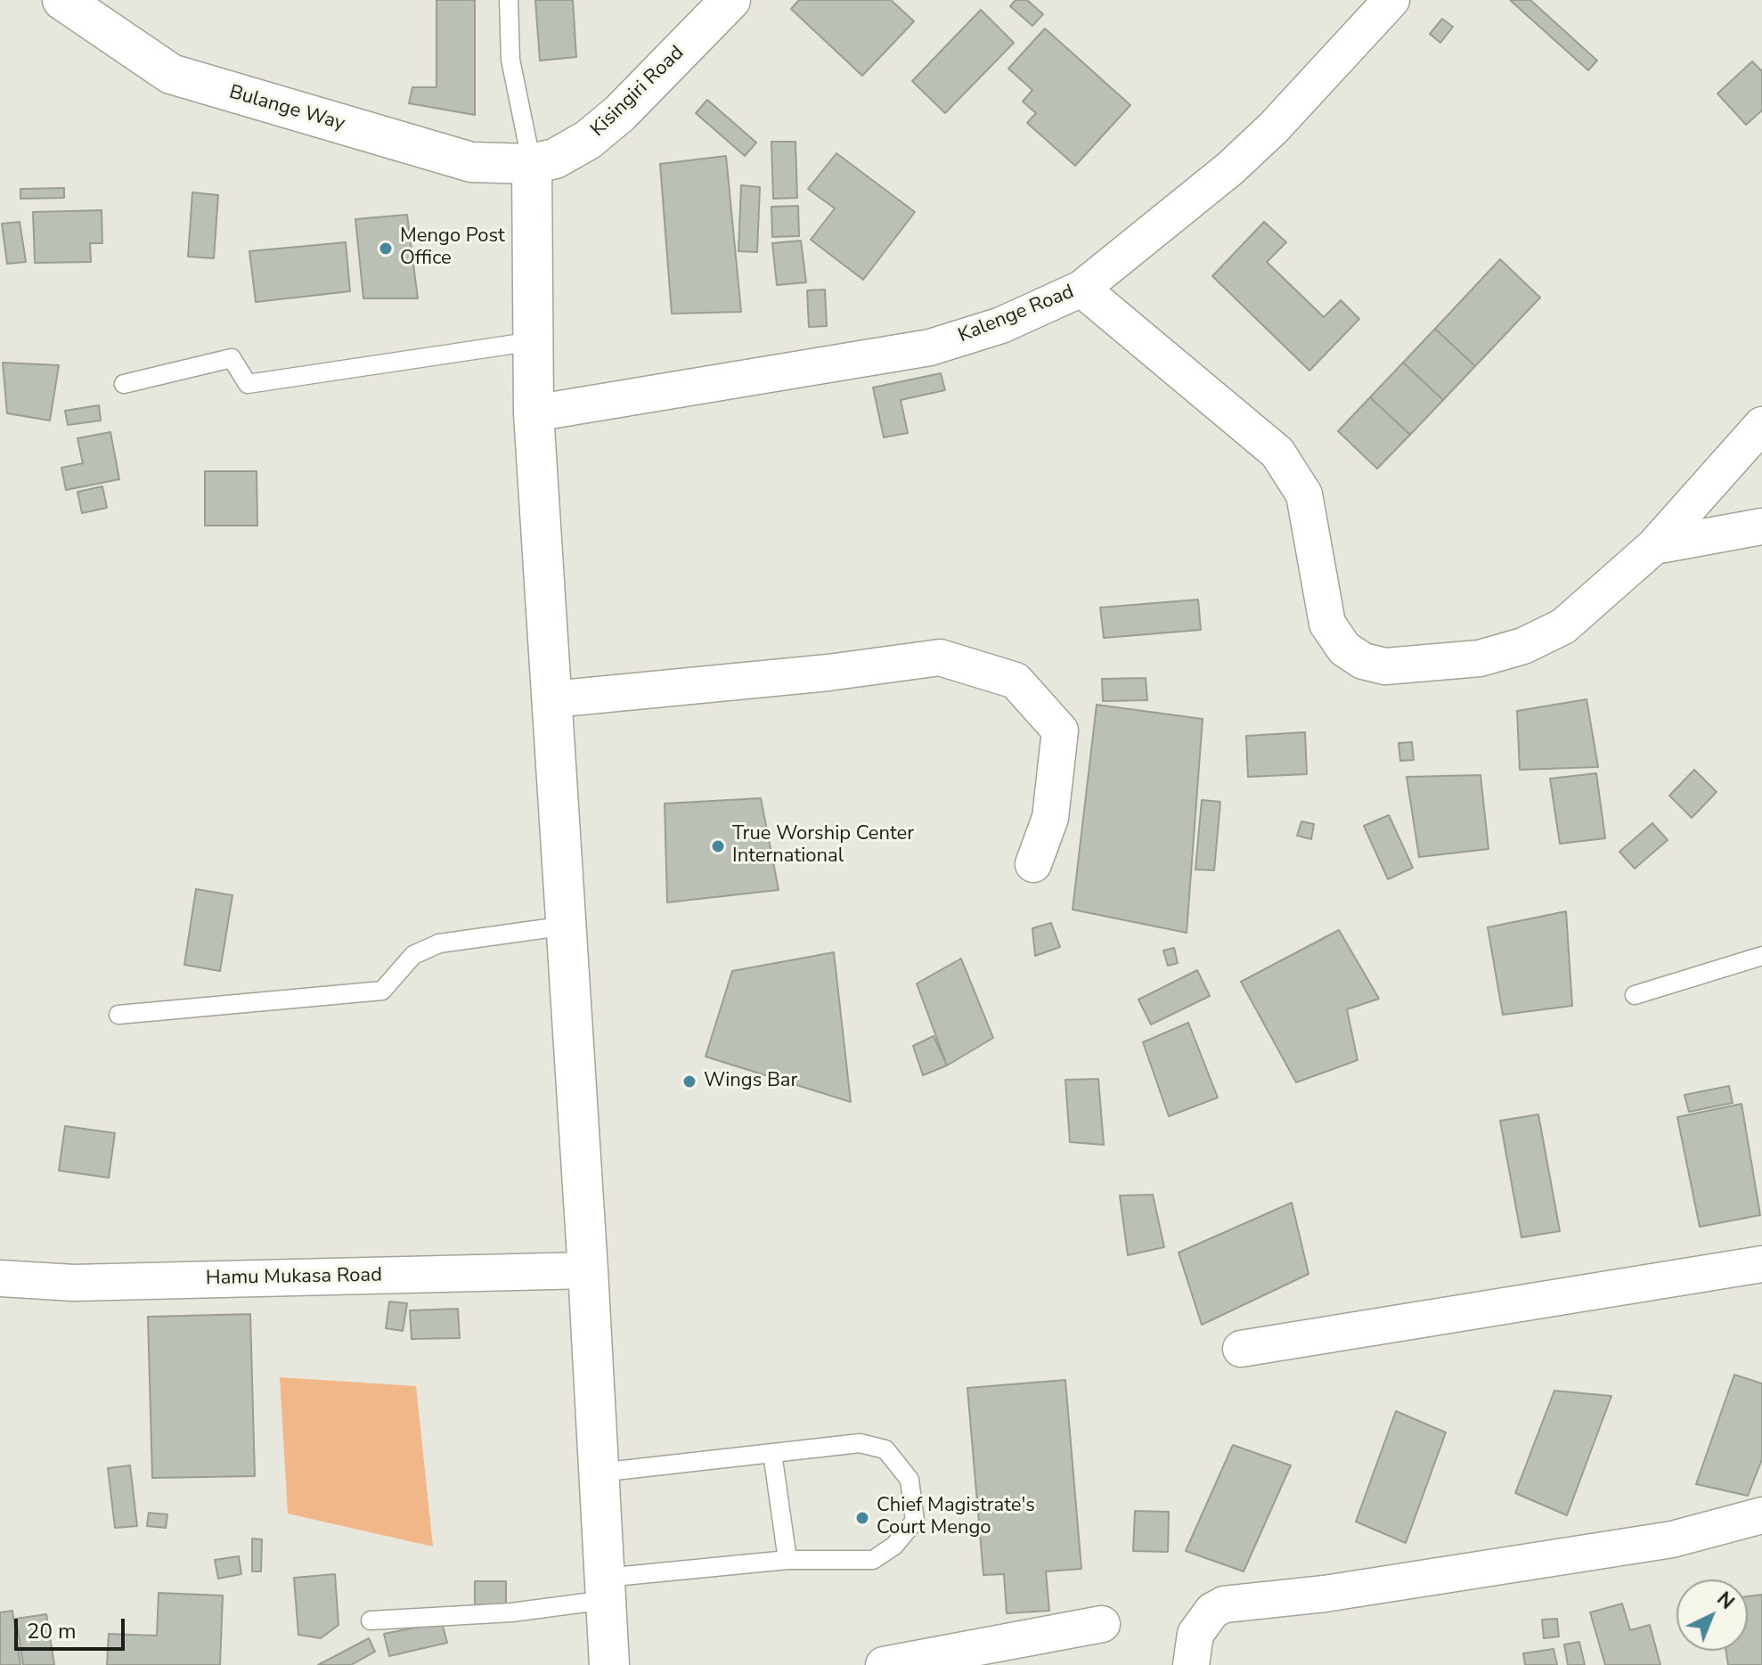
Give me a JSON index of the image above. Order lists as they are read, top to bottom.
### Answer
{
  "streets": {
    "main road": ["Kisingiri Road", "Bulange Way"],
    "street": ["Kalenge Road", "Hamu Mukasa Road"]
  },
  "crossings": [
    ["Kisingiri Road", "Bulange Way"]
  ],
  "places": [
    "Mengo Post Office",
    "True Worship Center International",
    "Wings Bar",
    "Chief Magistrate's Court Mengo"
  ],
  "scale_bar": "20 m",
  "north": "top right"
}
